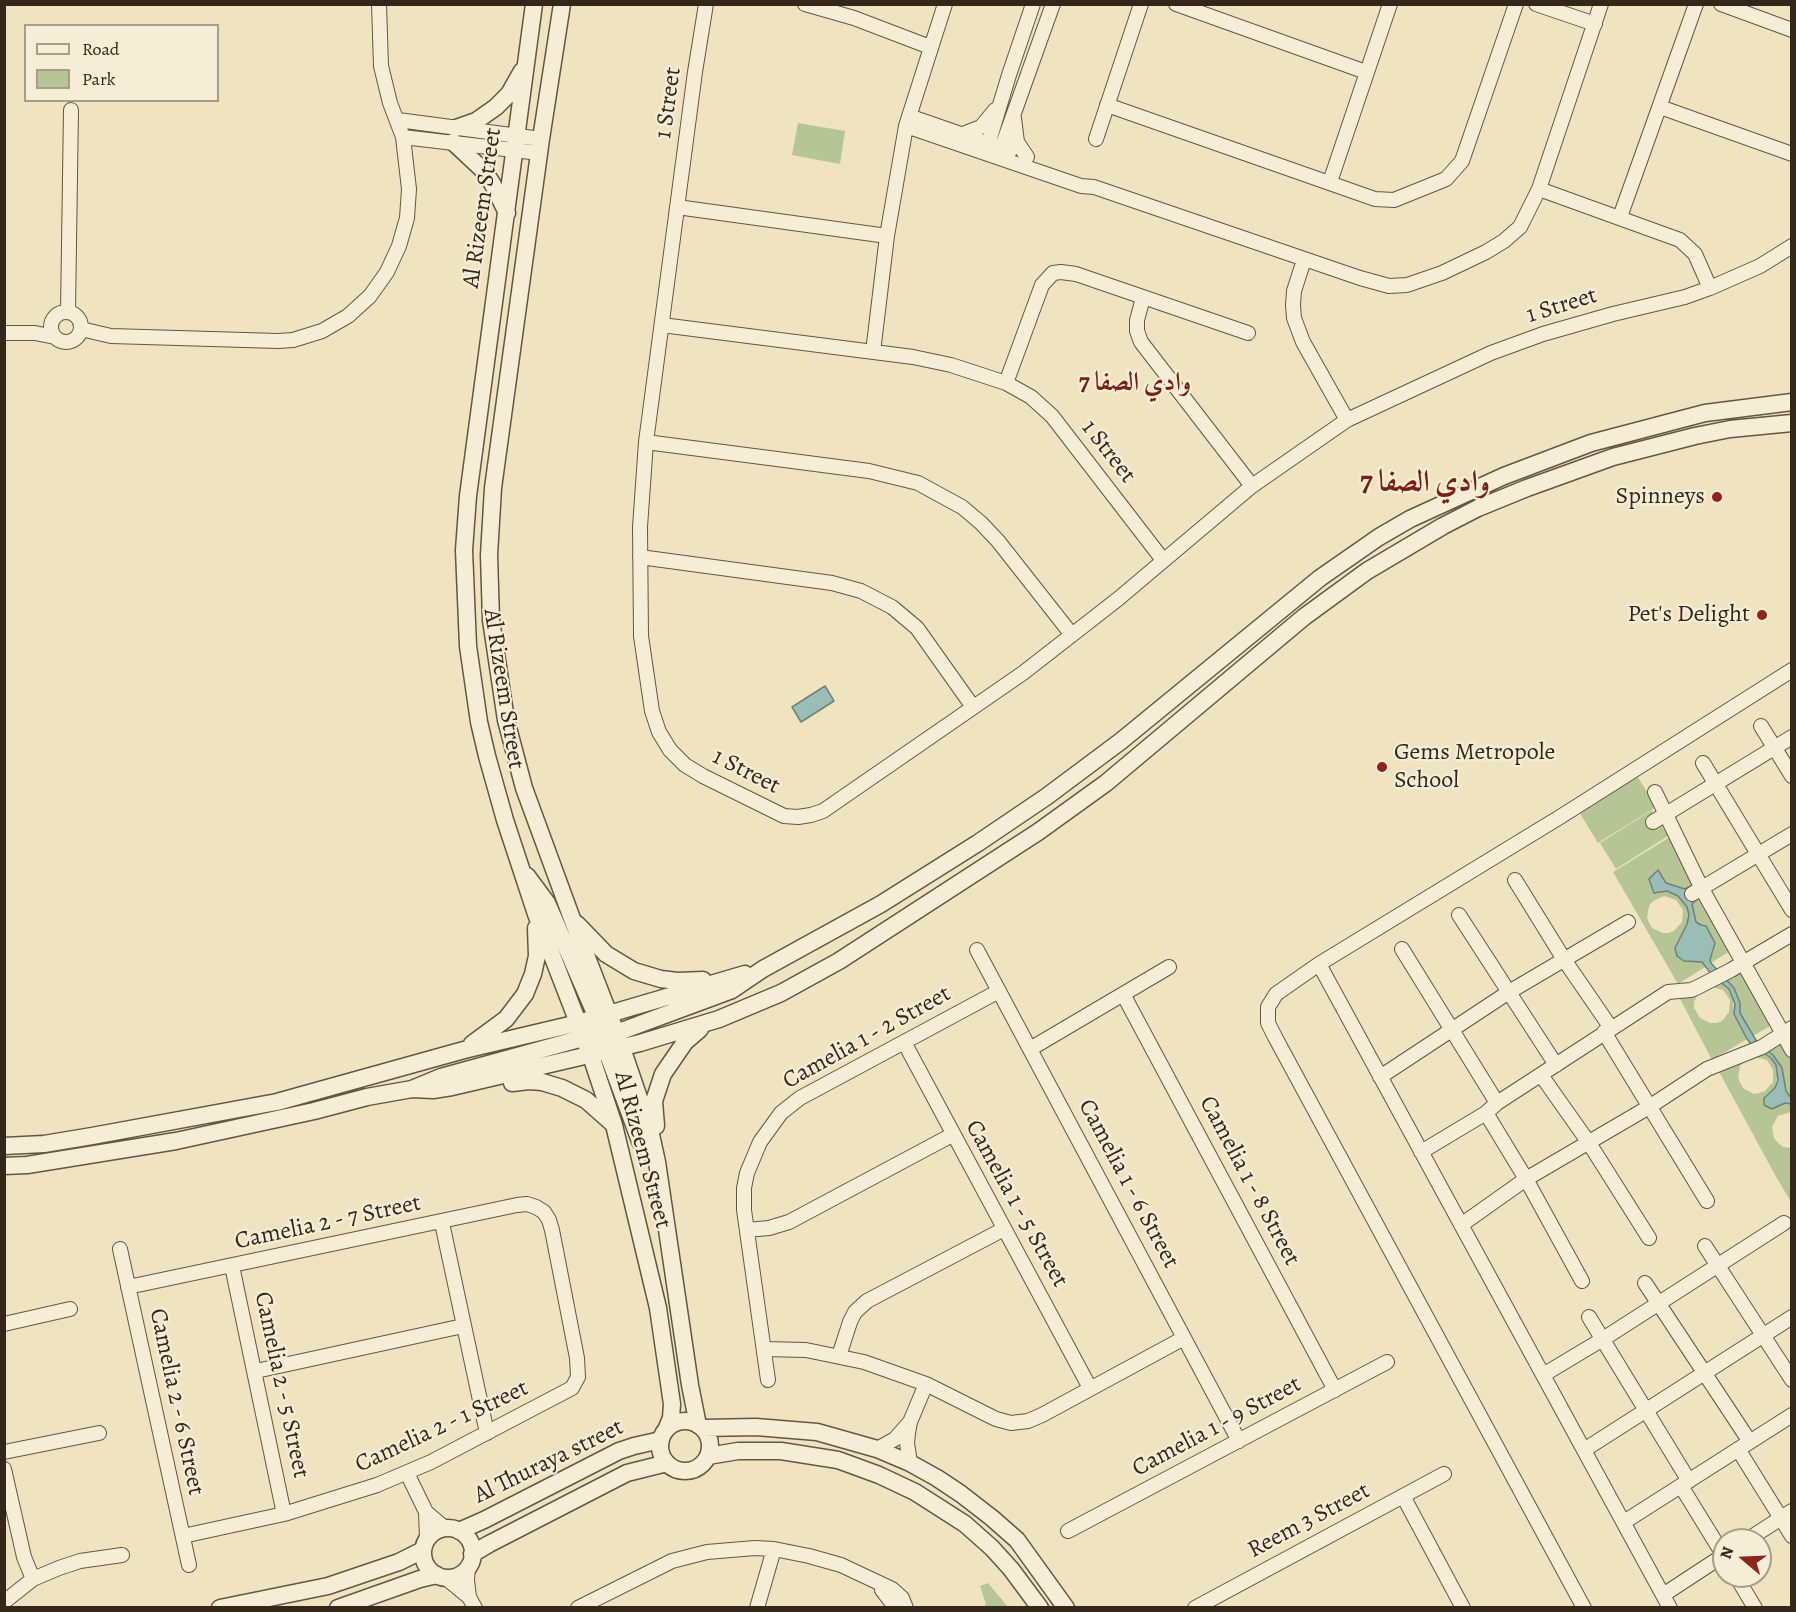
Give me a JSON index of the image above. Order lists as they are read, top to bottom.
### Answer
{
  "streets": {
    "street": [
      "1 Street",
      "Al Rizeem Street",
      "Camelia 1 - 2 Street",
      "Camelia 1 - 8 Street",
      "Camelia 1 - 6 Street",
      "Camelia 1 - 5 Street",
      "Camelia 2 - 7 Street",
      "Camelia 2 - 5 Street",
      "Camelia 2 - 6 Street",
      "Camelia 2 - 1 Street",
      "Camelia 1 - 9 Street",
      "Al Thuraya street",
      "Reem 3 Street"
    ]
  },
  "crossings": [
    ["Al Rizeem Street", "Al Thuraya street"],
    ["Camelia 1 - 2 Street", "Camelia 1 - 6 Street"],
    ["Camelia 1 - 2 Street", "Camelia 1 - 5 Street"],
    ["Camelia 1 - 8 Street", "Camelia 1 - 9 Street"],
    ["Camelia 1 - 6 Street", "Camelia 1 - 9 Street"],
    ["Camelia 2 - 7 Street", "Camelia 2 - 5 Street"],
    ["Camelia 2 - 7 Street", "Camelia 2 - 6 Street"],
    ["Camelia 2 - 7 Street", "Camelia 2 - 1 Street"],
    ["Camelia 2 - 5 Street", "Camelia 2 - 1 Street"],
    ["Camelia 2 - 6 Street", "Camelia 2 - 1 Street"]
  ],
  "districts": ["وادي الصفا 7", "وادي الصفا 7"],
  "places": ["Spinneys", "Pet's Delight", "Gems Metropole School"],
  "legend": ["Road", "Park"],
  "north": "left"
}
